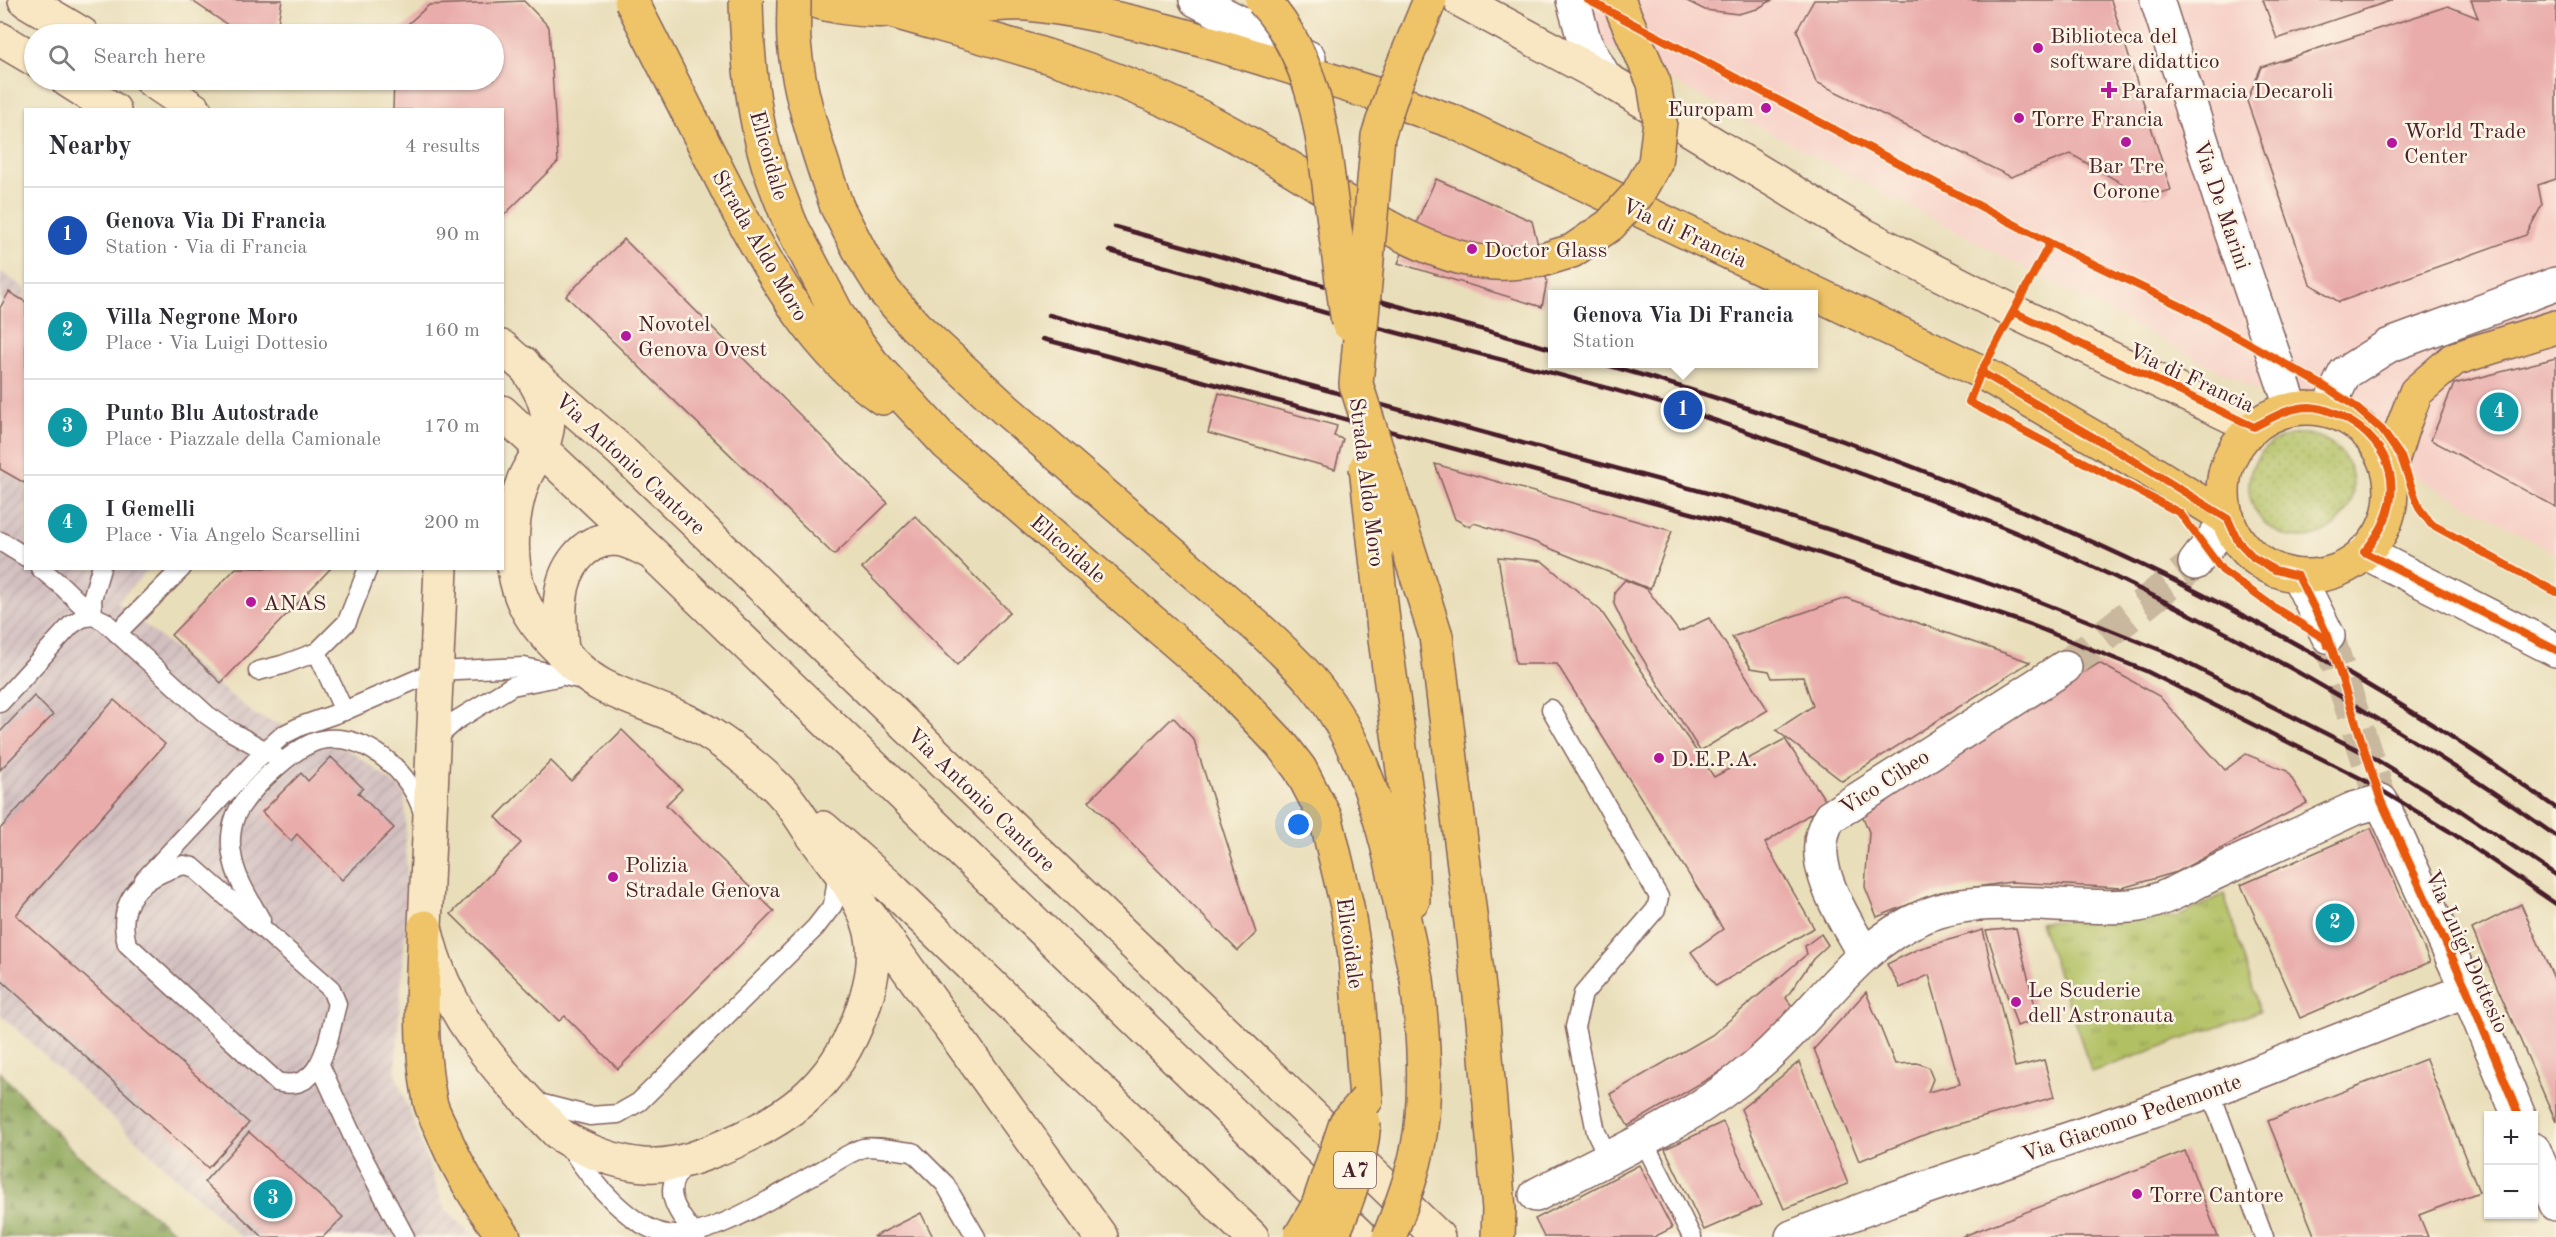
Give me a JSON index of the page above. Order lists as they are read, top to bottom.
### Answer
{
  "streets": {
    "main road": [
      "Elicoidale",
      "Via di Francia",
      "Strada Aldo Moro",
      "Via Antonio Cantore",
      "A7"
    ],
    "street": [
      "Via De Marini",
      "Vico Cibeo",
      "Via Luigi Dottesio",
      "Via Giacomo Pedemonte"
    ]
  },
  "crossings": [
    ["Elicoidale", "Strada Aldo Moro"],
    ["Elicoidale", "A7"],
    ["Via De Marini", "Via di Francia"],
    ["Vico Cibeo", "Via Luigi Dottesio"],
    ["Via Luigi Dottesio", "Via Giacomo Pedemonte"]
  ],
  "places": {
    "other": [
      "Biblioteca del software didattico",
      "Europam",
      "Torre Francia",
      "Bar Tre Corone",
      "World Trade Center",
      "Doctor Glass",
      "Novotel Genova Ovest",
      "ANAS",
      "D.E.P.A.",
      "Polizia Stradale Genova",
      "Le Scuderie dell'Astronauta",
      "Torre Cantore"
    ],
    "health": ["Parafarmacia Decaroli"]
  },
  "page": {
    "search": "Search here",
    "heading": ["Nearby", "4 results"],
    "list": [
      {
        "mark": "1",
        "name": "Genova Via Di Francia",
        "note": "Station · Via di Francia",
        "value": "90 m"
      },
      {
        "mark": "2",
        "name": "Villa Negrone Moro",
        "note": "Place · Via Luigi Dottesio",
        "value": "160 m"
      },
      {
        "mark": "3",
        "name": "Punto Blu Autostrade",
        "note": "Place · Piazzale della Camionale",
        "value": "170 m"
      },
      {
        "mark": "4",
        "name": "I Gemelli",
        "note": "Place · Via Angelo Scarsellini",
        "value": "200 m"
      }
    ],
    "popup": ["Genova Via Di Francia", "Station"],
    "pins": [
      "1",
      "4",
      "2",
      "3"
    ],
    "map_buttons": ["+", "−"]
  }
}
